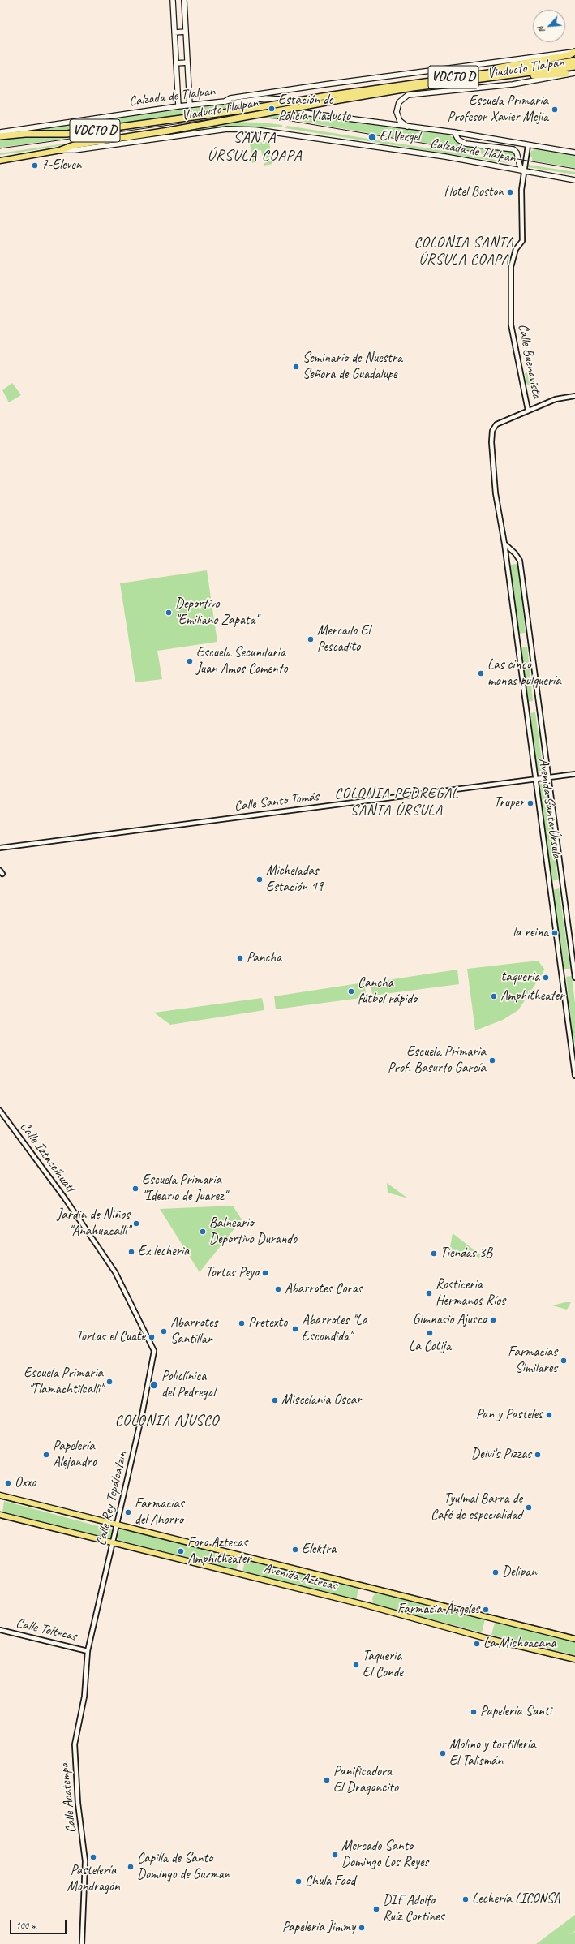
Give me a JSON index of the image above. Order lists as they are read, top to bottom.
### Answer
{
  "streets": {
    "highway": ["Viaducto Tlalpan", "VDCTO D"],
    "main road": ["Calzada de Tlalpan", "Avenida Aztecas"],
    "street": [
      "Calle Buenavista",
      "Calle Santo Tomás",
      "Avenida Santa Úrsula",
      "Calle Iztaccíhuatl",
      "Calle Rey Tepálcatzin",
      "Calle Toltecas",
      "Calle Acatempa"
    ]
  },
  "crossings": [
    ["Viaducto Tlalpan", "Calzada de Tlalpan"],
    ["Calzada de Tlalpan", "Calle Buenavista"],
    ["Calle Buenavista", "Avenida Santa Úrsula"],
    ["Calle Santo Tomás", "Avenida Santa Úrsula"],
    ["Calle Iztaccíhuatl", "Calle Rey Tepálcatzin"],
    ["Calle Rey Tepálcatzin", "Avenida Aztecas"],
    ["Calle Rey Tepálcatzin", "Calle Toltecas"],
    ["Calle Rey Tepálcatzin", "Calle Acatempa"],
    ["Calle Toltecas", "Calle Acatempa"]
  ],
  "districts": [
    "SANTA ÚRSULA COAPA",
    "COLONIA SANTA ÚRSULA COAPA",
    "COLONIA PEDREGAL SANTA ÚRSULA",
    "COLONIA AJUSCO"
  ],
  "places": [
    "Estación de Policía Viaducto",
    "Escuela Primaria Profesor Xavier Mejia",
    "El Vergel",
    "7-Eleven",
    "Hotel Boston",
    "Seminario de Nuestra Señora de Guadalupe",
    "Deportivo \"Emiliano Zapata\"",
    "Mercado El Pescadito",
    "Escuela Secundaria Juan Amos Comento",
    "Las cinco monas pulquería",
    "Truper",
    "Micheladas Estación 19",
    "la reina",
    "Pancha",
    "taqueria",
    "Cancha fútbol rápido",
    "Amphitheater",
    "Escuela Primaria Prof. Basurto García",
    "Escuela Primaria \"Ideario de Juarez\"",
    "Jardin de Niños \"Anahuacalli\"",
    "Balneario Deportivo Durando",
    "Ex lecheria",
    "Tiendas 3B",
    "Tortas Peyo",
    "Abarrotes Coras",
    "Rosticeria Hermanos Ríos",
    "Gimnasio Ajusco",
    "Pretexto",
    "Abarrotes \"La Escondida\"",
    "Abarrotes Santillan",
    "La Cotija",
    "Tortas el Cuate",
    "Farmacias Similares",
    "Escuela Primaria \"Tlamachtilcalli\"",
    "Policlínica del Pedregal",
    "Miscelania Oscar",
    "Pan y Pasteles",
    "Papelería Alejandro",
    "Deivi's Pizzas",
    "Oxxo",
    "Tyulmal Barra de Café de especialidad",
    "Farmacias del Ahorro",
    "Elektra",
    "Foro Aztecas Amphitheater",
    "Delipan",
    "Farmacia Ángeles",
    "La Michoacana",
    "Taqueria El Conde",
    "Papelería Santi",
    "Molino y tortillería El Talismán",
    "Panificadora El Dragoncito",
    "Mercado Santo Domingo Los Reyes",
    "Pastelería Mondragón",
    "Capilla de Santo Domingo de Guzman",
    "Chula Food",
    "Lechería LICONSA",
    "DIF Adolfo Ruíz Cortines",
    "Papelería Jimmy"
  ],
  "scale_bar": "100 m",
  "north": "bottom left"
}
